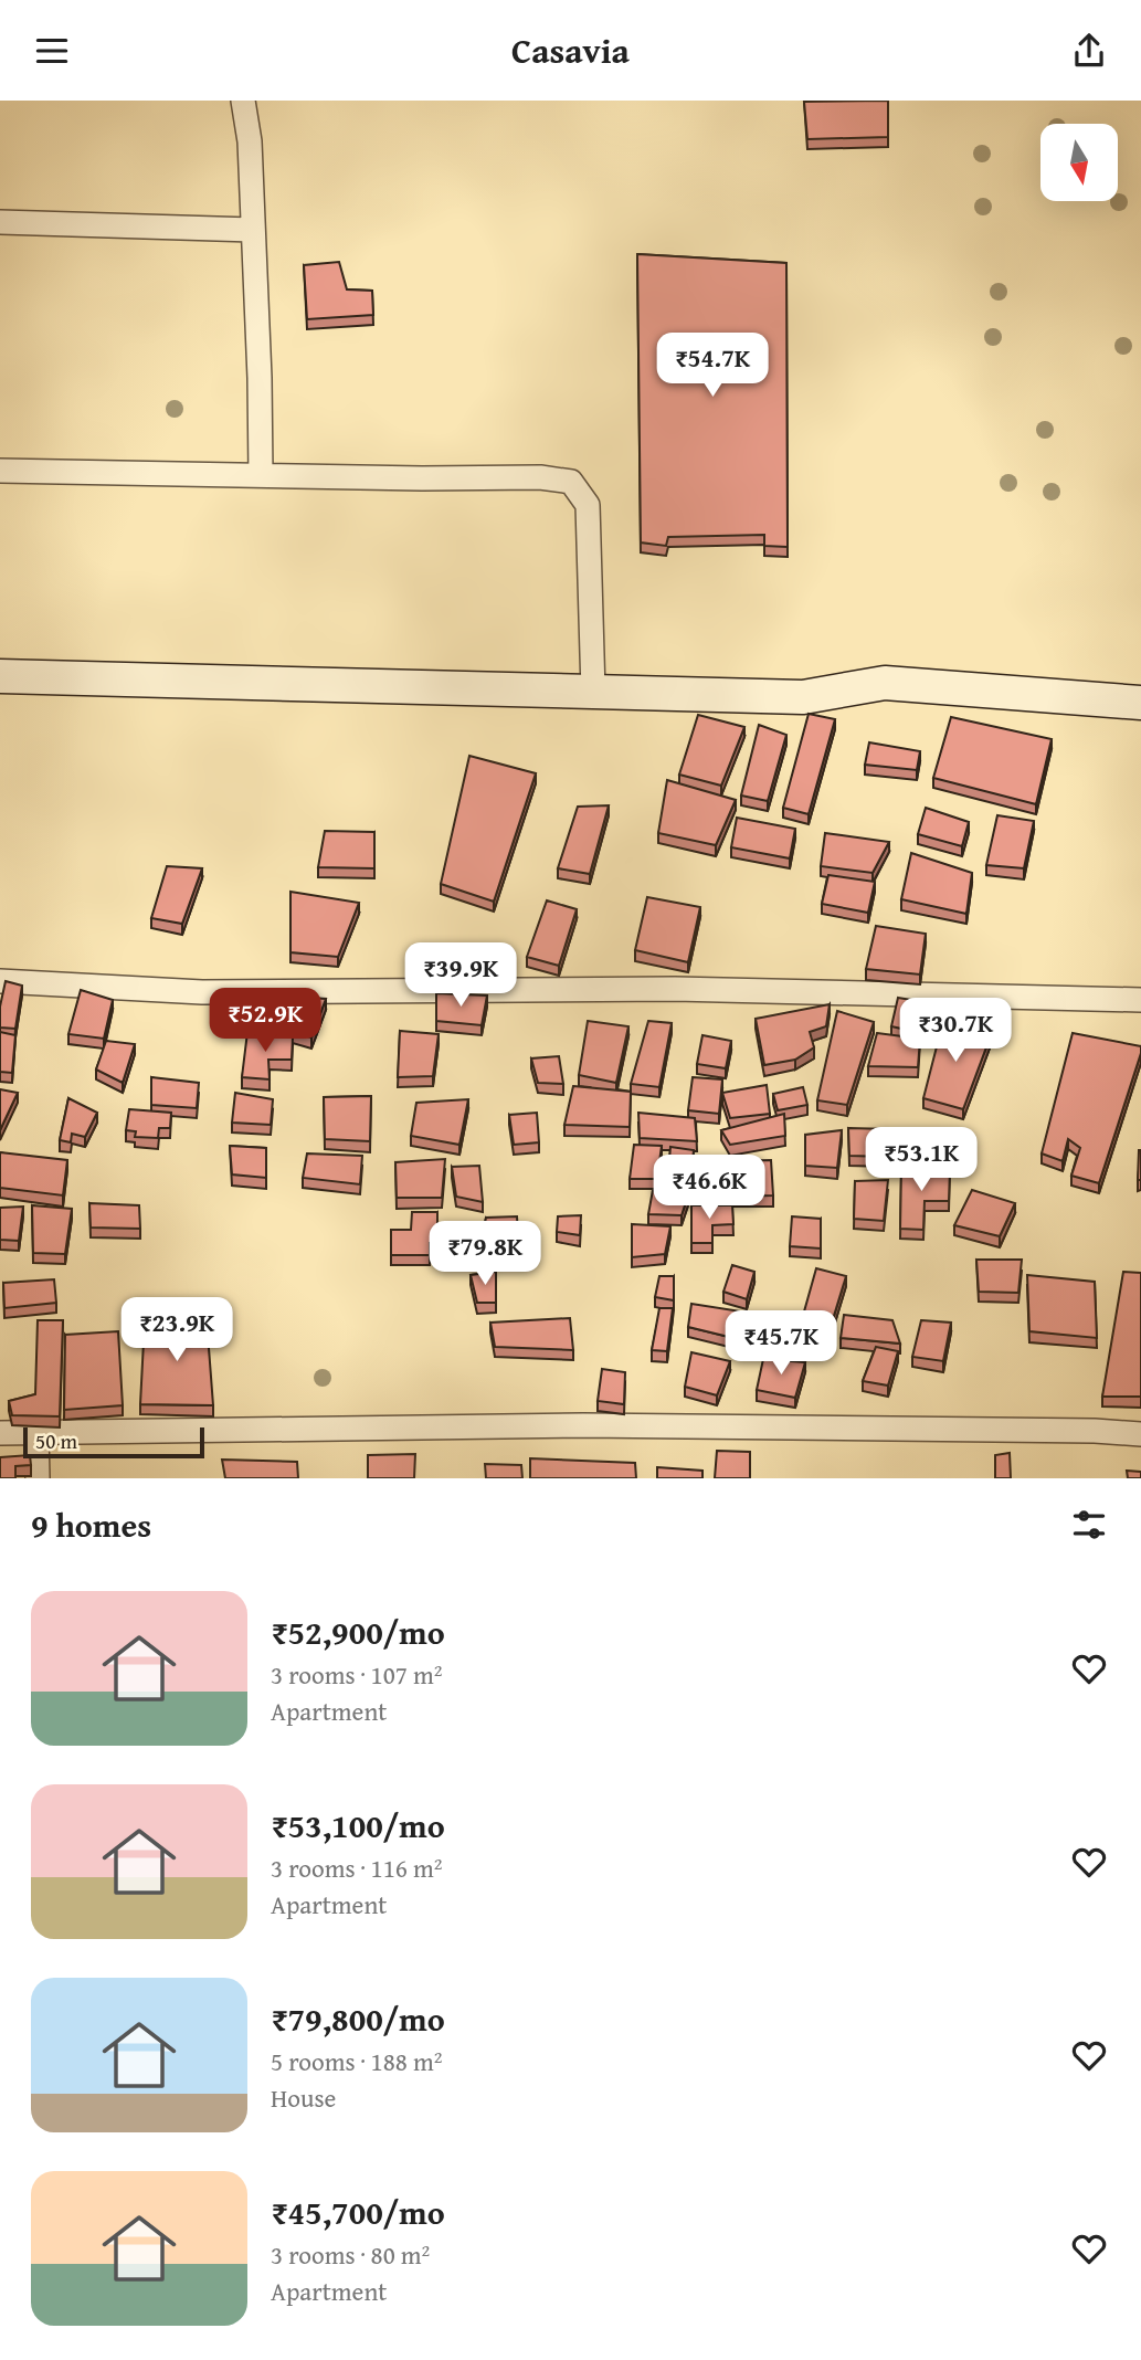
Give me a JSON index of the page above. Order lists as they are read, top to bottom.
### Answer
{
  "scale_bar": "50 m",
  "north": "bottom",
  "page": {
    "header": "Casavia",
    "price": [
      "₹54.7K",
      "₹39.9K",
      "₹52.9K",
      "₹30.7K",
      "₹53.1K",
      "₹46.6K",
      "₹79.8K",
      "₹23.9K",
      "₹45.7K"
    ],
    "scale": "50 m",
    "heading": "9 homes",
    "list": [
      {
        "name": "₹52,900/mo",
        "note": "3 rooms · 107 m² · Apartment"
      },
      {
        "name": "₹53,100/mo",
        "note": "3 rooms · 116 m² · Apartment"
      },
      {
        "name": "₹79,800/mo",
        "note": "5 rooms · 188 m² · House"
      },
      {
        "name": "₹45,700/mo",
        "note": "3 rooms · 80 m² · Apartment"
      }
    ]
  }
}
